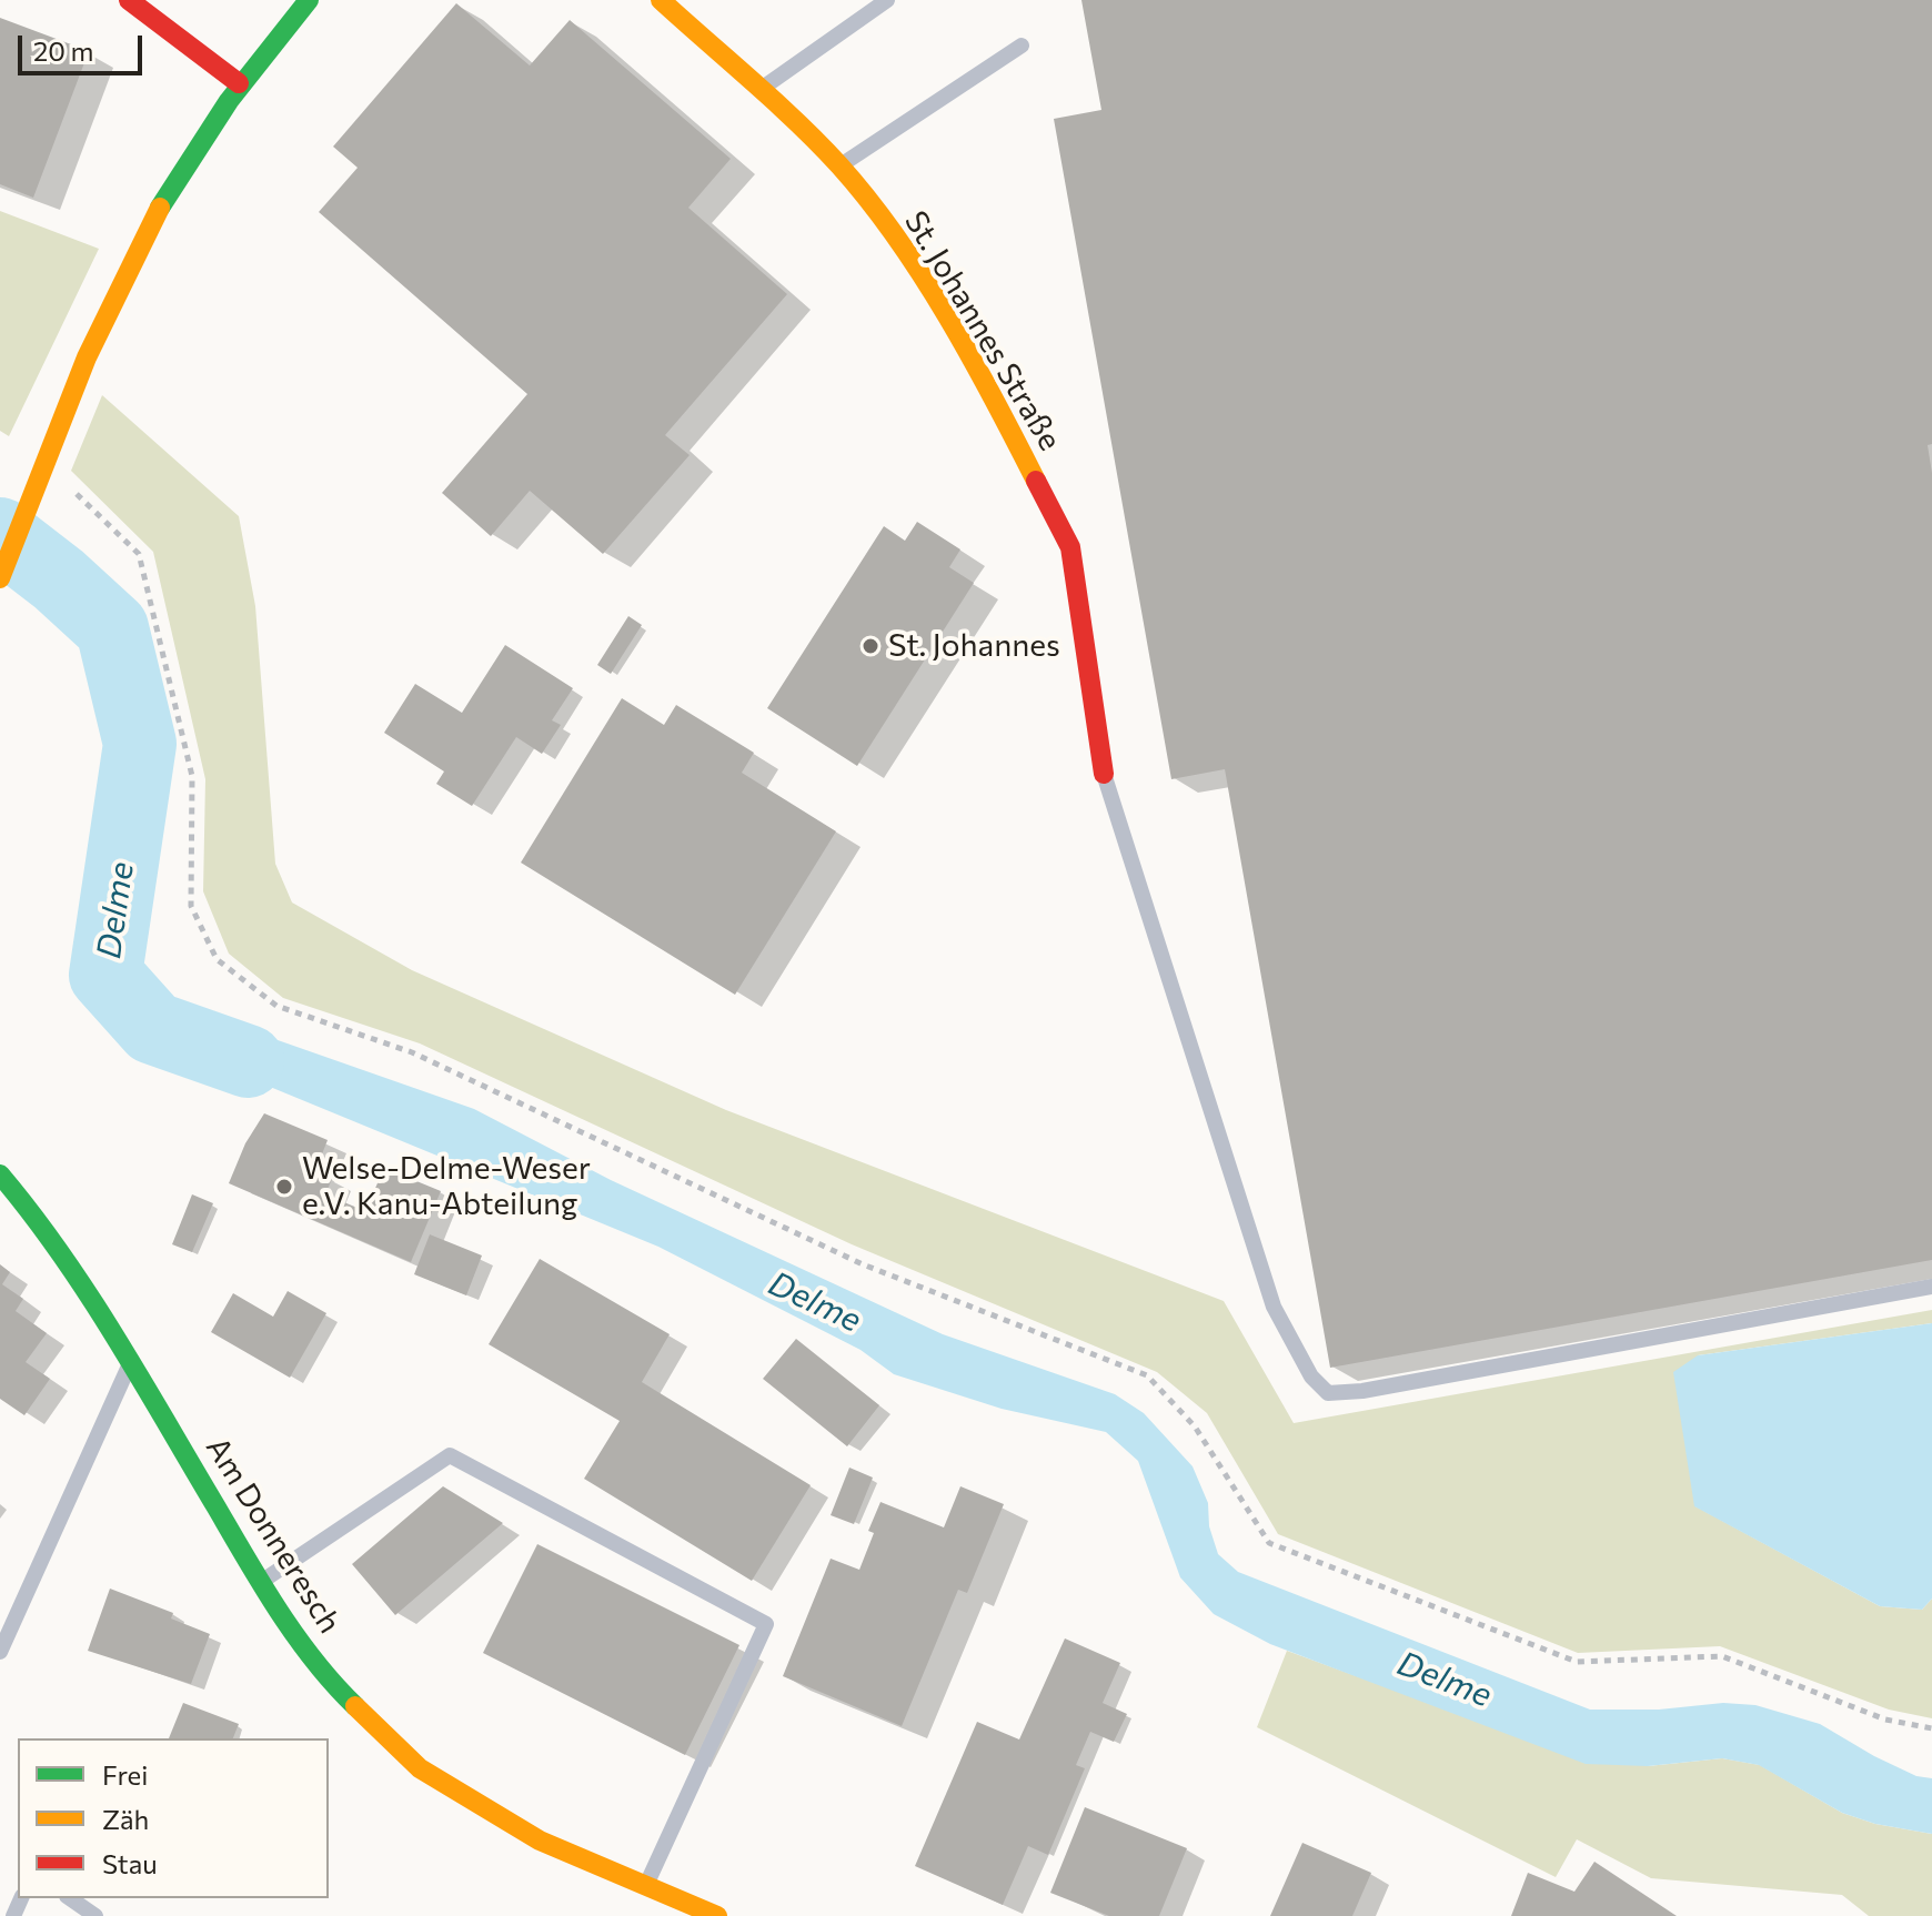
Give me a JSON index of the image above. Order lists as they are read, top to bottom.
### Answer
{
  "streets": {
    "street": ["St. Johannes Straße", "Am Donneresch"]
  },
  "water": ["Delme"],
  "places": ["St. Johannes", "Welse-Delme-Weser e.V. Kanu-Abteilung"],
  "legend": ["Frei", "Zäh", "Stau"],
  "scale_bar": "20 m"
}
